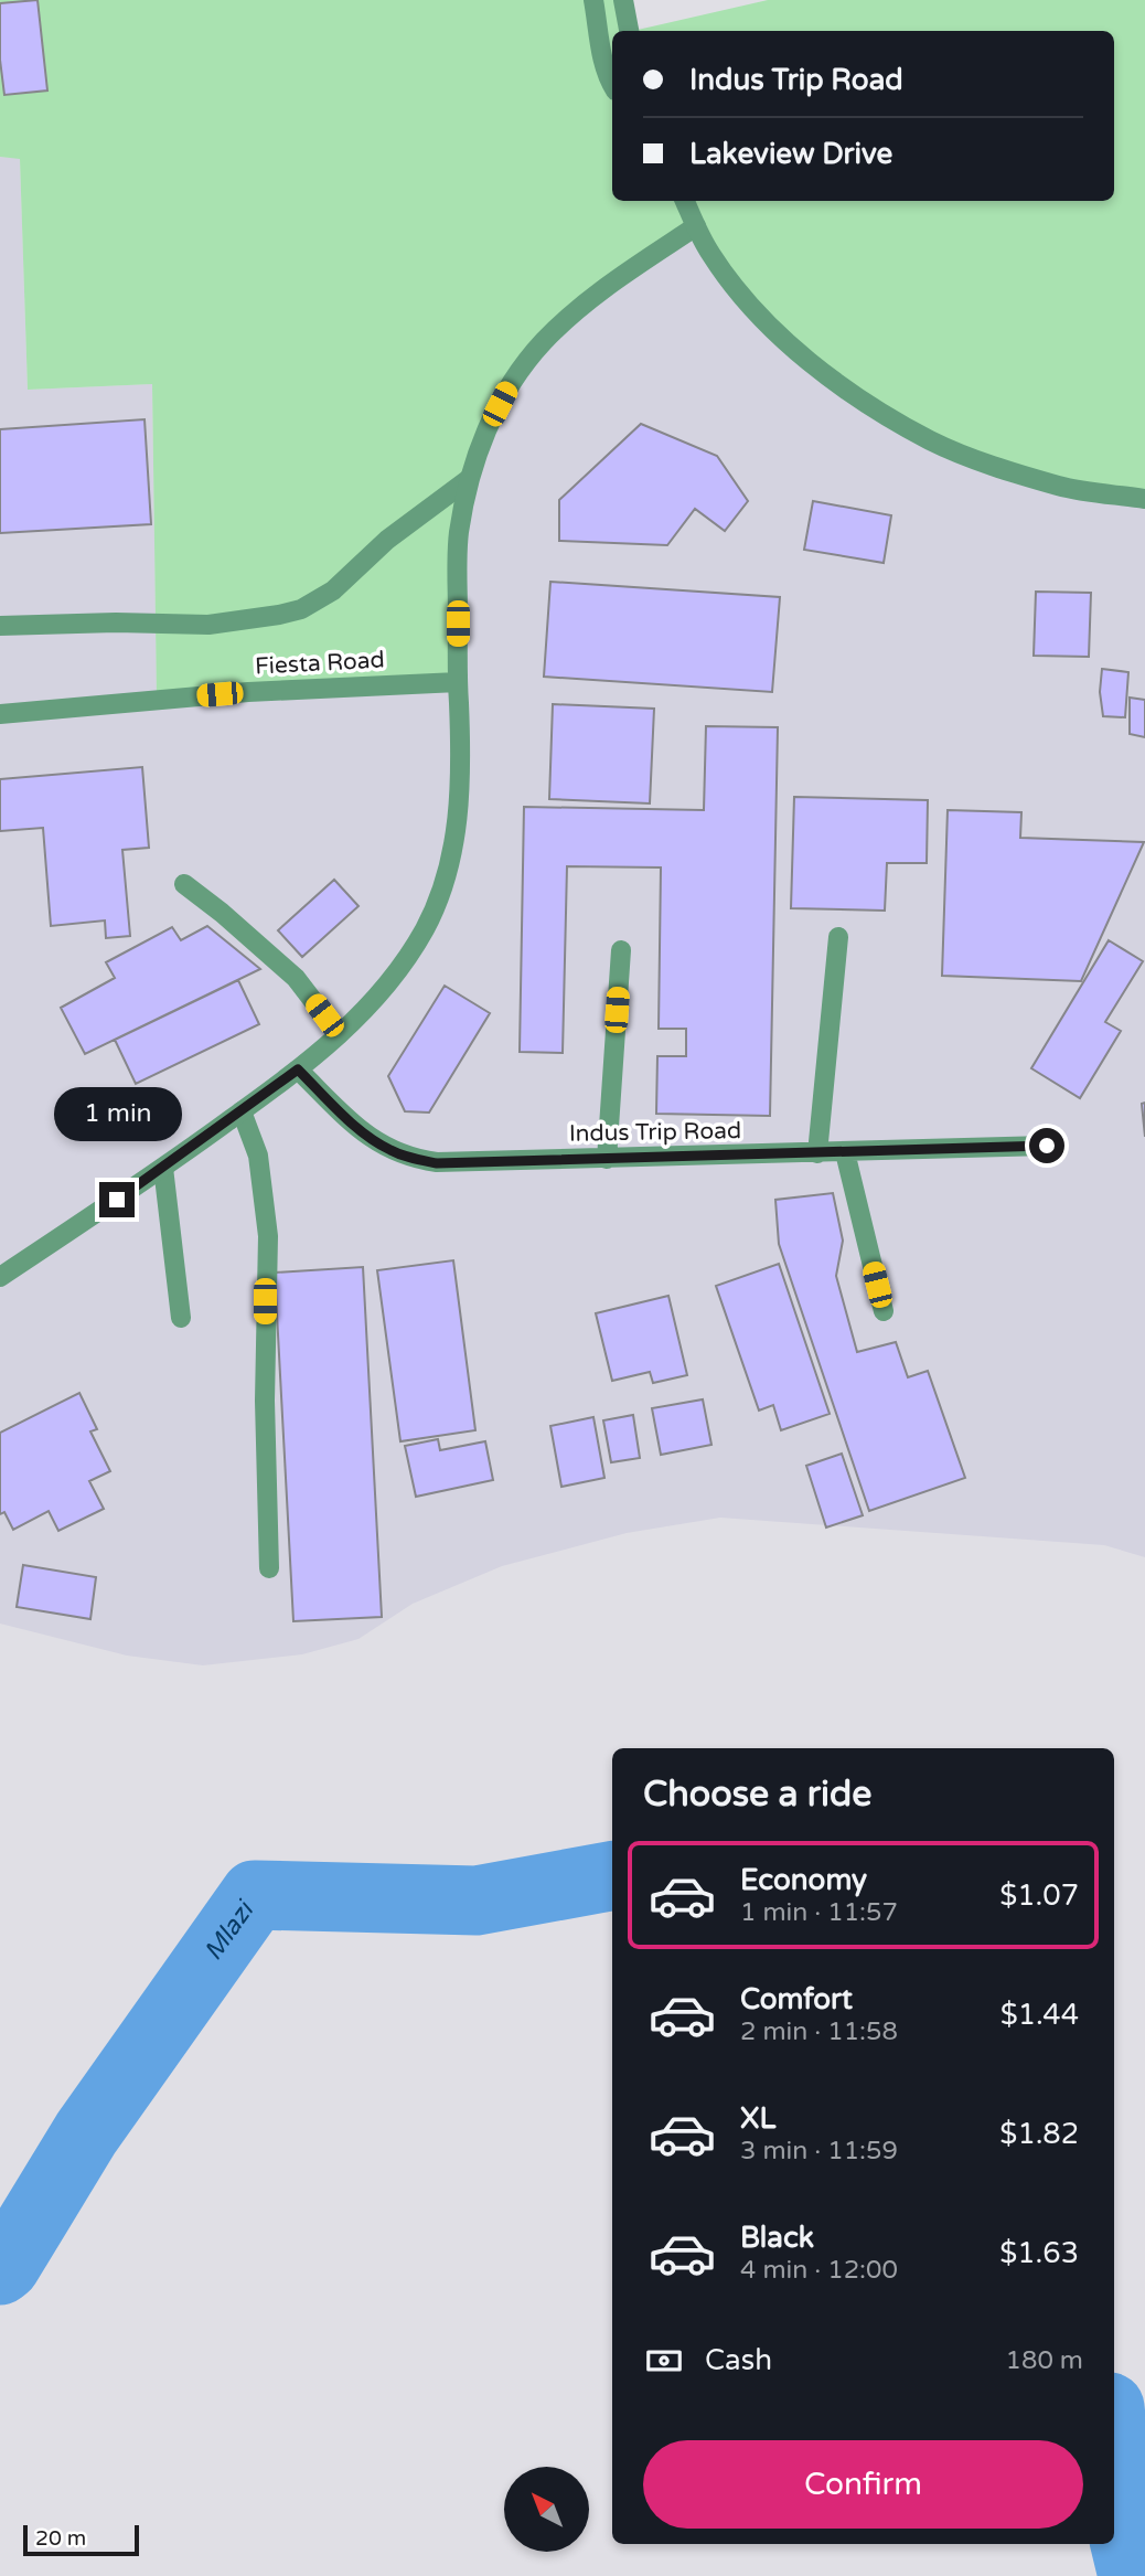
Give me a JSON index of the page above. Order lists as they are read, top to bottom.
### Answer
{
  "streets": {
    "street": ["Fiesta Road", "Indus Trip Road"]
  },
  "water": ["Mlazi"],
  "scale_bar": "20 m",
  "north": "top left",
  "page": {
    "banner": ["Indus Trip Road", "Lakeview Drive"],
    "bubble": "1 min",
    "heading": "Choose a ride",
    "list": [
      {
        "name": "Economy",
        "note": "1 min · 11:57",
        "value": "$1.07"
      },
      {
        "name": "Comfort",
        "note": "2 min · 11:58",
        "value": "$1.44"
      },
      {
        "name": "XL",
        "note": "3 min · 11:59",
        "value": "$1.82"
      },
      {
        "name": "Black",
        "note": "4 min · 12:00",
        "value": "$1.63"
      }
    ],
    "pay": ["Cash", "180 m"],
    "buttons": "Confirm",
    "scale": "20 m"
  }
}
